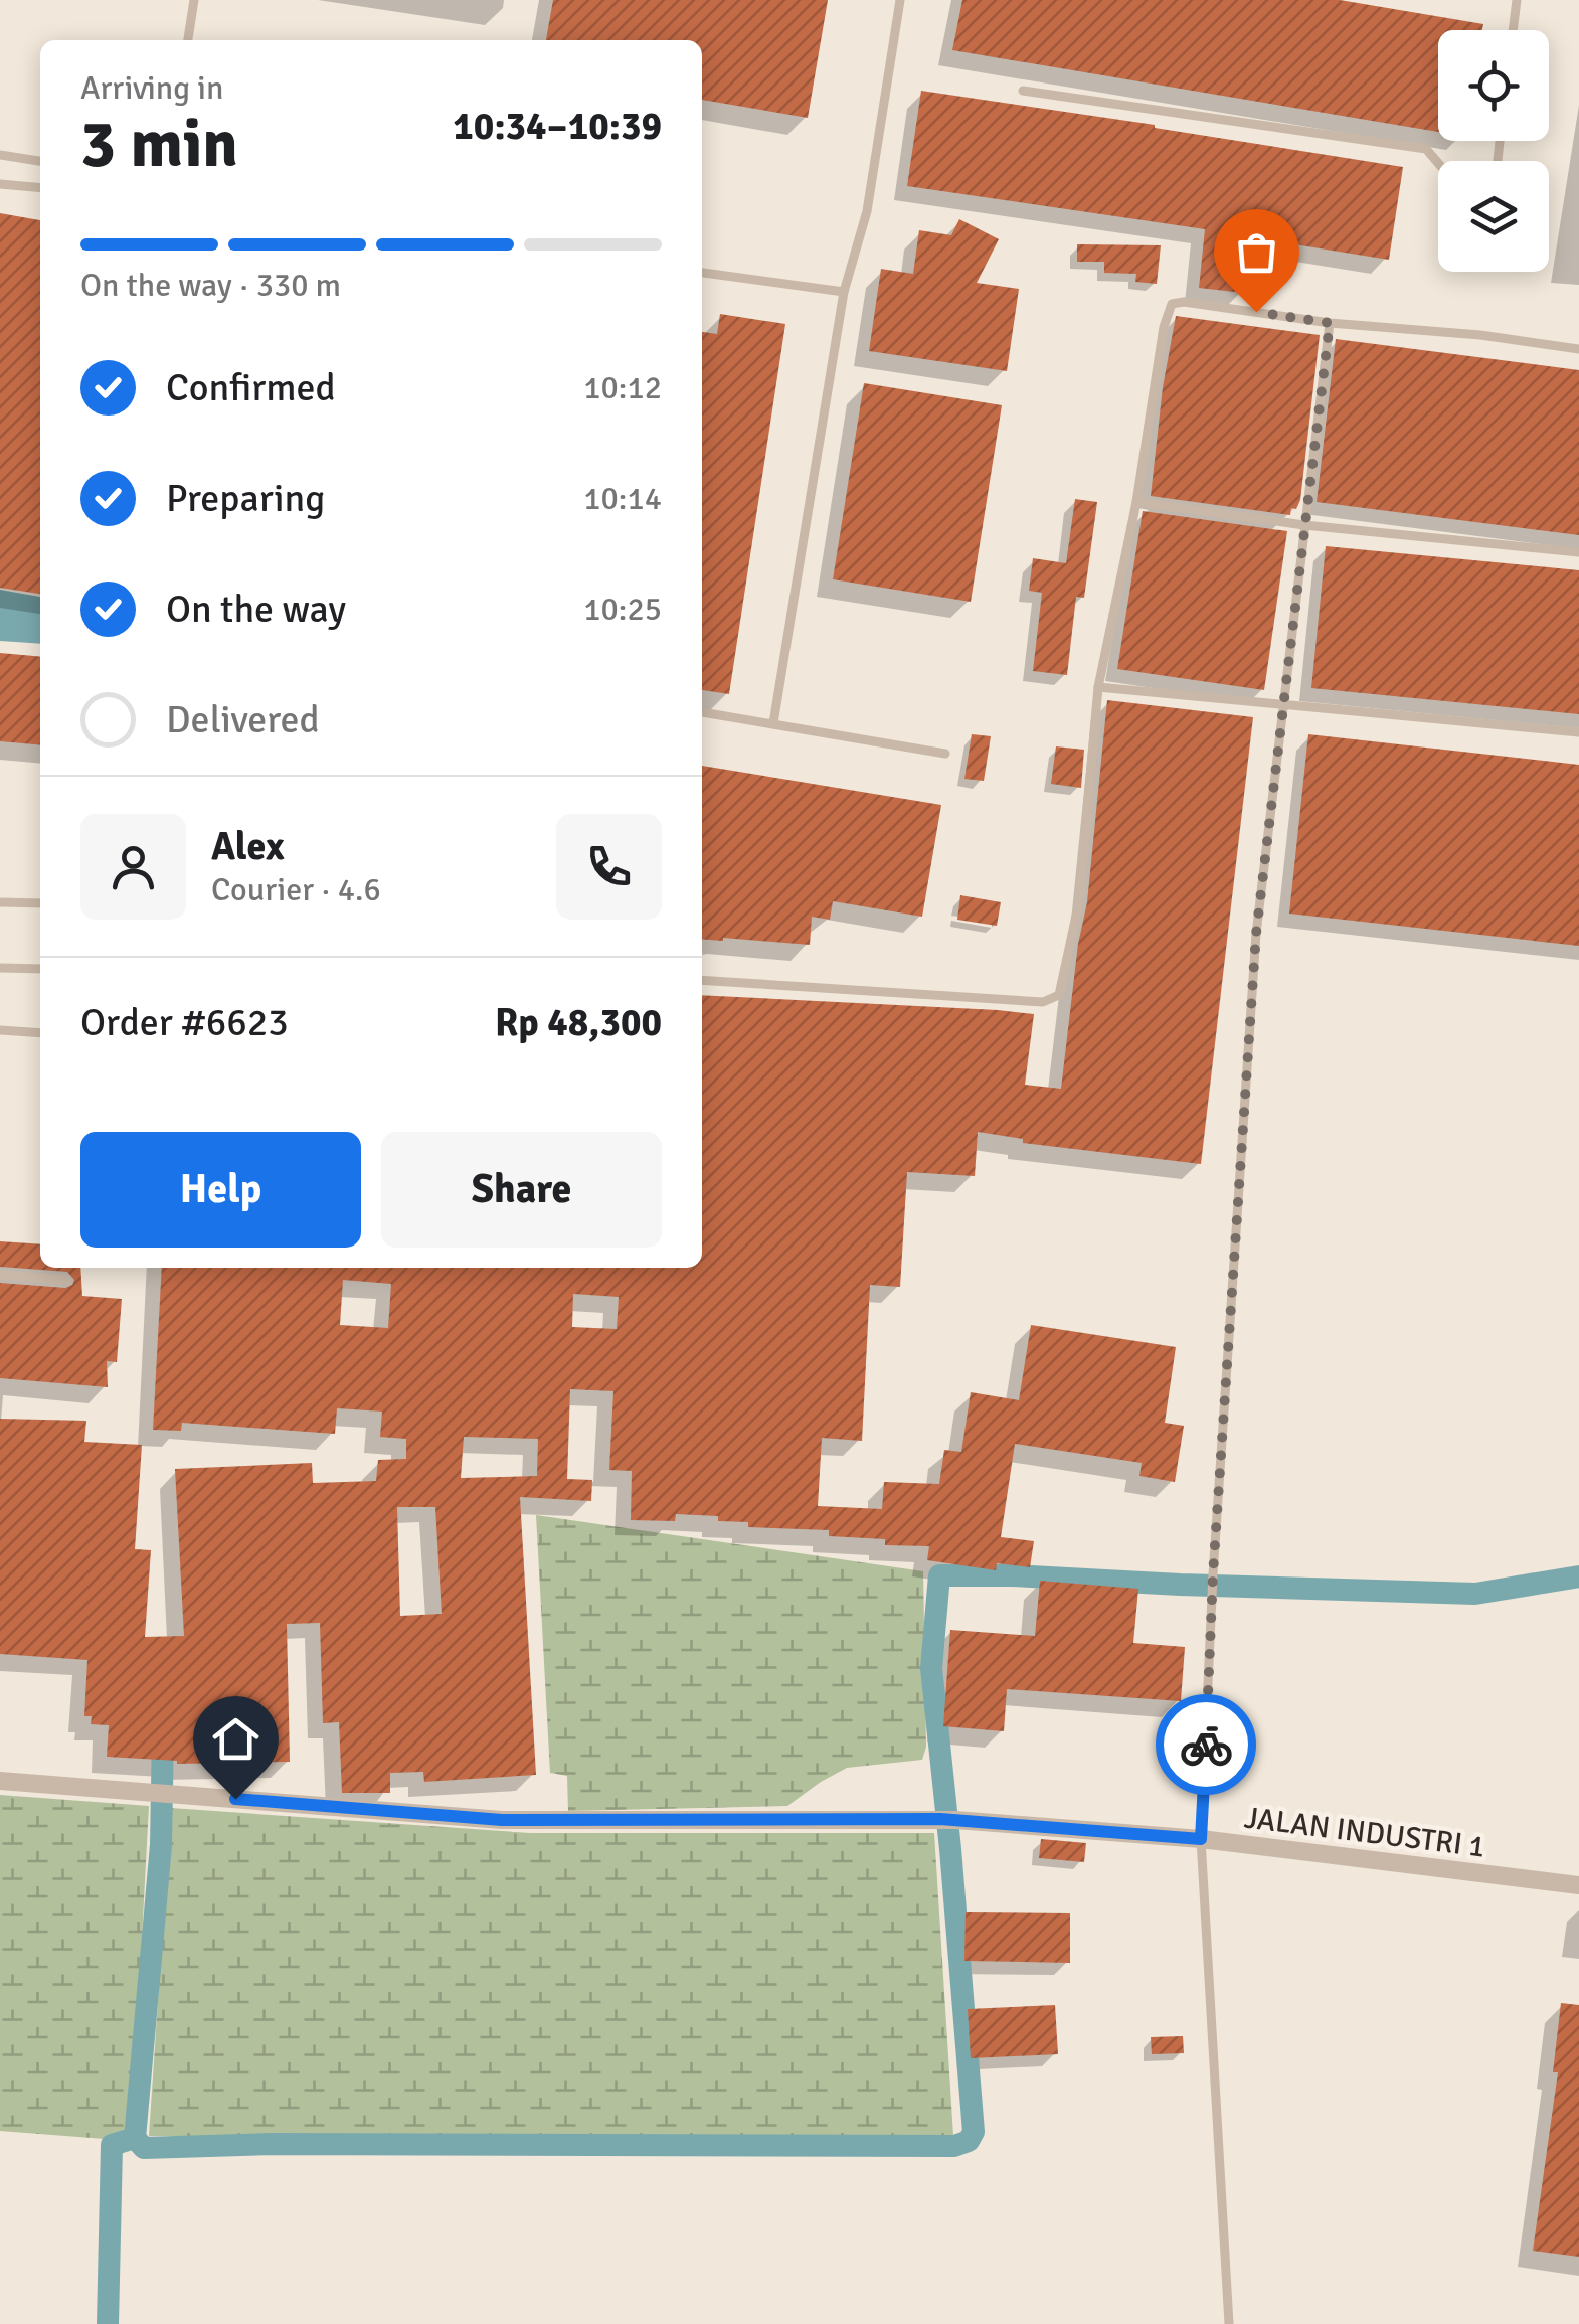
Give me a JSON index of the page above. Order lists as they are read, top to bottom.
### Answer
{
  "streets": {
    "street": ["JALAN INDUSTRI 1"]
  },
  "page": {
    "heading": ["3 min", "Arriving in", "10:34–10:39"],
    "panel": [
      "Alex",
      "Courier · 4.6",
      "Order #6623",
      "Rp 48,300"
    ],
    "bar": "On the way · 330 m",
    "list": [
      ["Confirmed", "10:12"],
      ["Preparing", "10:14"],
      ["On the way", "10:25"],
      "Delivered"
    ],
    "buttons": ["Help", "Share"]
  }
}
